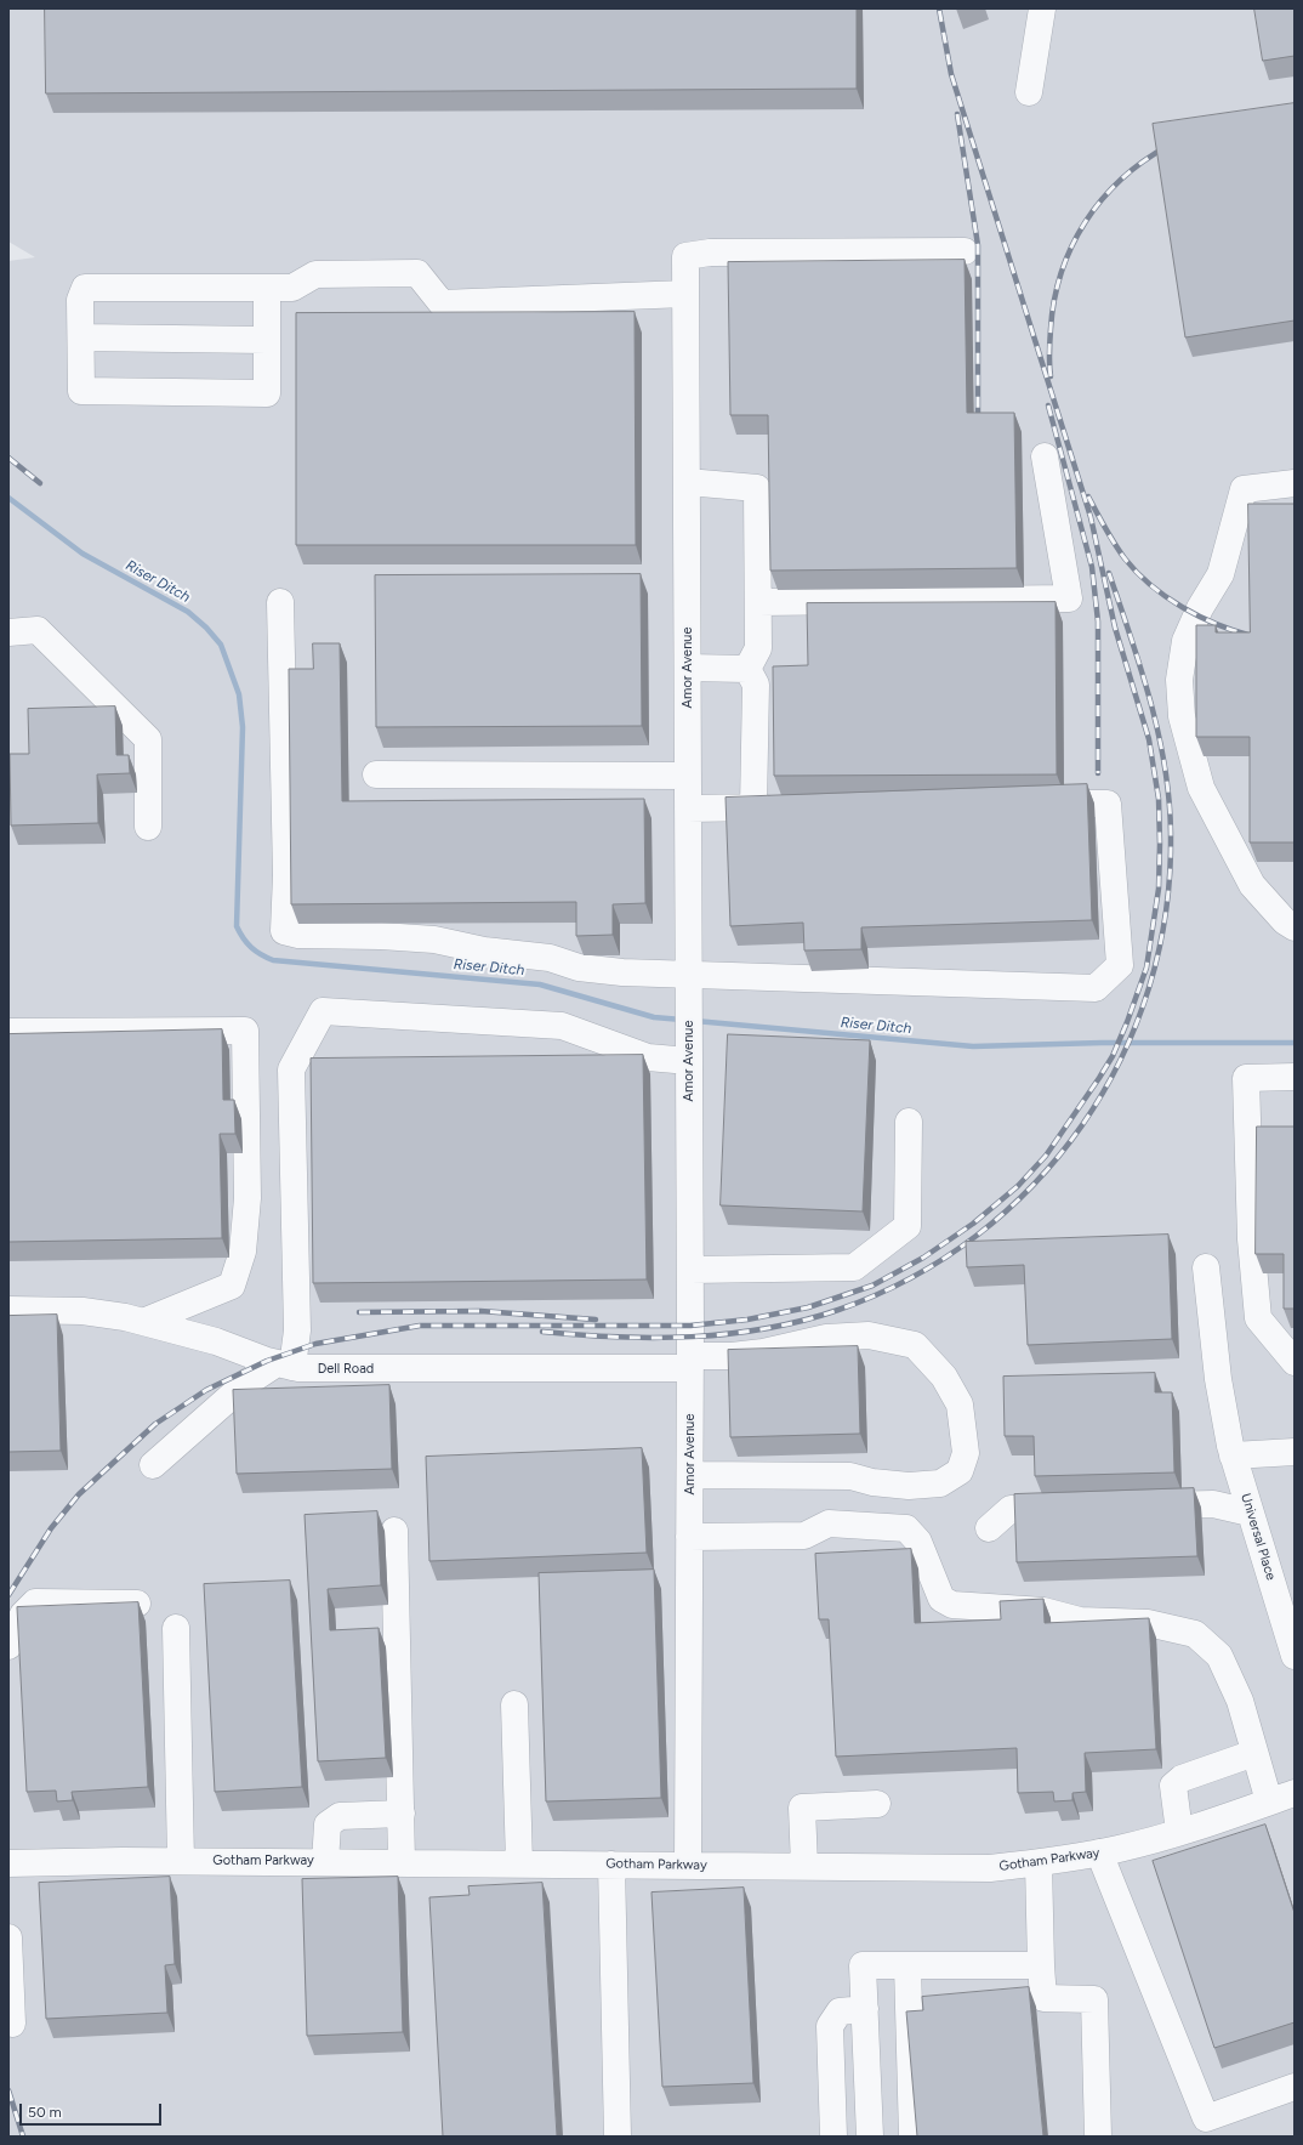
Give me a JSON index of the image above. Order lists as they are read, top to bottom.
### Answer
{
  "streets": {
    "street": [
      "Amor Avenue",
      "Dell Road",
      "Universal Place",
      "Gotham Parkway"
    ]
  },
  "crossings": [
    ["Amor Avenue", "Dell Road"],
    ["Amor Avenue", "Gotham Parkway"]
  ],
  "water": ["Riser Ditch"],
  "scale_bar": "50 m"
}
